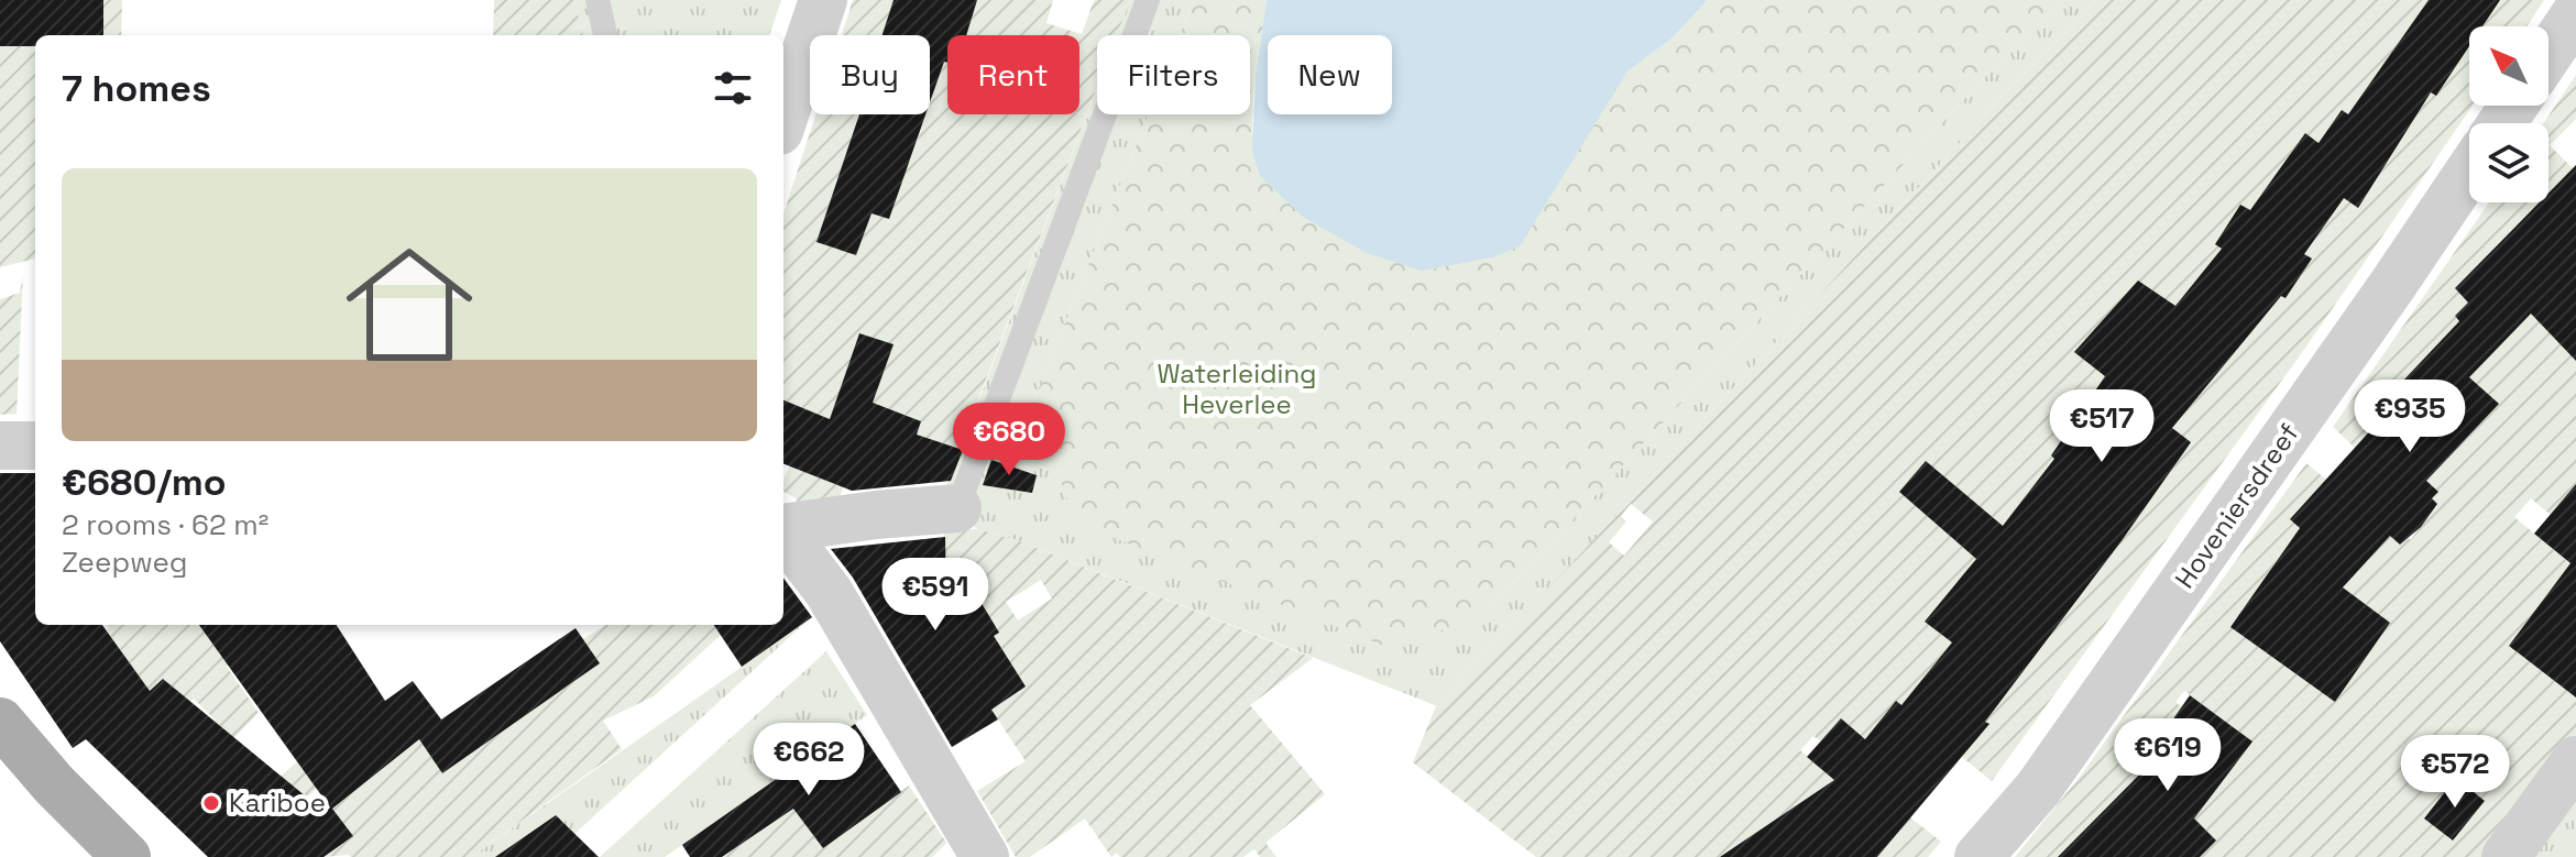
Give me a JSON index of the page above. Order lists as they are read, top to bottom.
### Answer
{
  "streets": {
    "street": ["Hoveniersdreef"]
  },
  "parks": ["Waterleiding Heverlee"],
  "places": ["Kariboe"],
  "north": "top left",
  "page": {
    "chip": [
      "Buy",
      "Rent",
      "Filters",
      "New"
    ],
    "heading": "7 homes",
    "list": [
      {
        "name": "€680/mo",
        "note": "2 rooms · 62 m² · Zeepweg"
      }
    ],
    "price": [
      "€935",
      "€517",
      "€680",
      "€591",
      "€619",
      "€662",
      "€572"
    ]
  }
}
